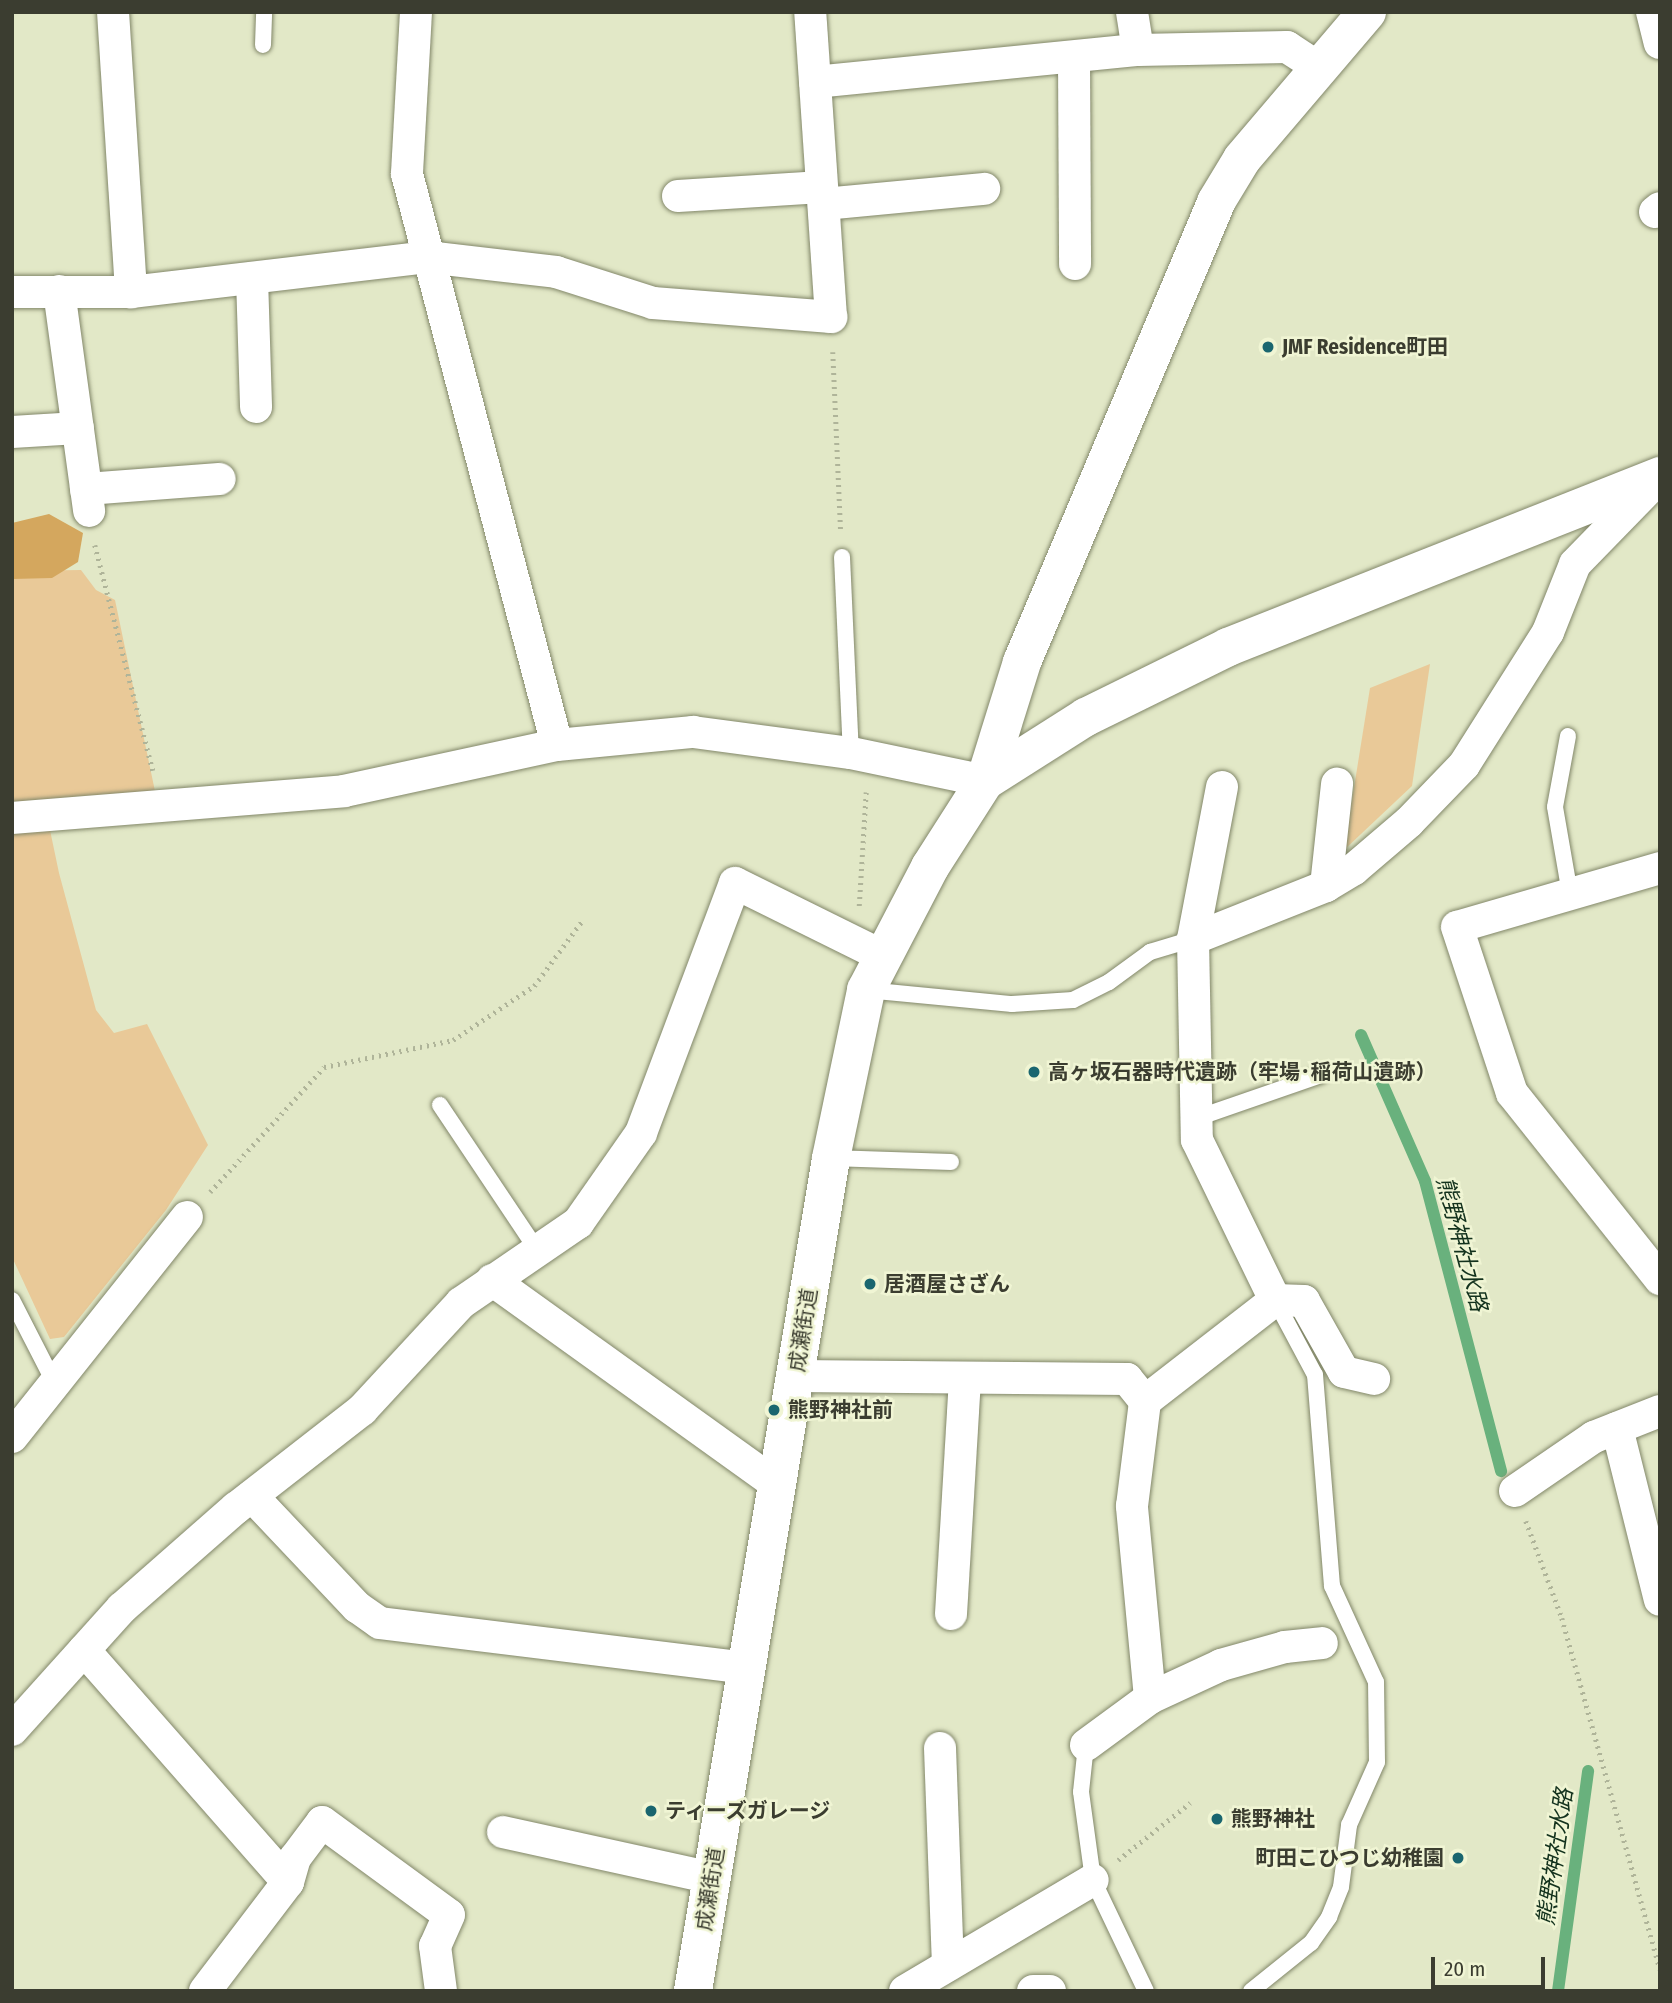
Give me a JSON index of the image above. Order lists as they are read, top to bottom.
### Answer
{
  "streets": {
    "main road": ["成瀬街道"]
  },
  "water": ["熊野神社水路"],
  "places": [
    "JMF Residence町田",
    "高ヶ坂石器時代遺跡（牢場･稲荷山遺跡）",
    "居酒屋さざん",
    "熊野神社前",
    "ティーズガレージ",
    "熊野神社",
    "町田こひつじ幼稚園"
  ],
  "scale_bar": "20 m"
}
